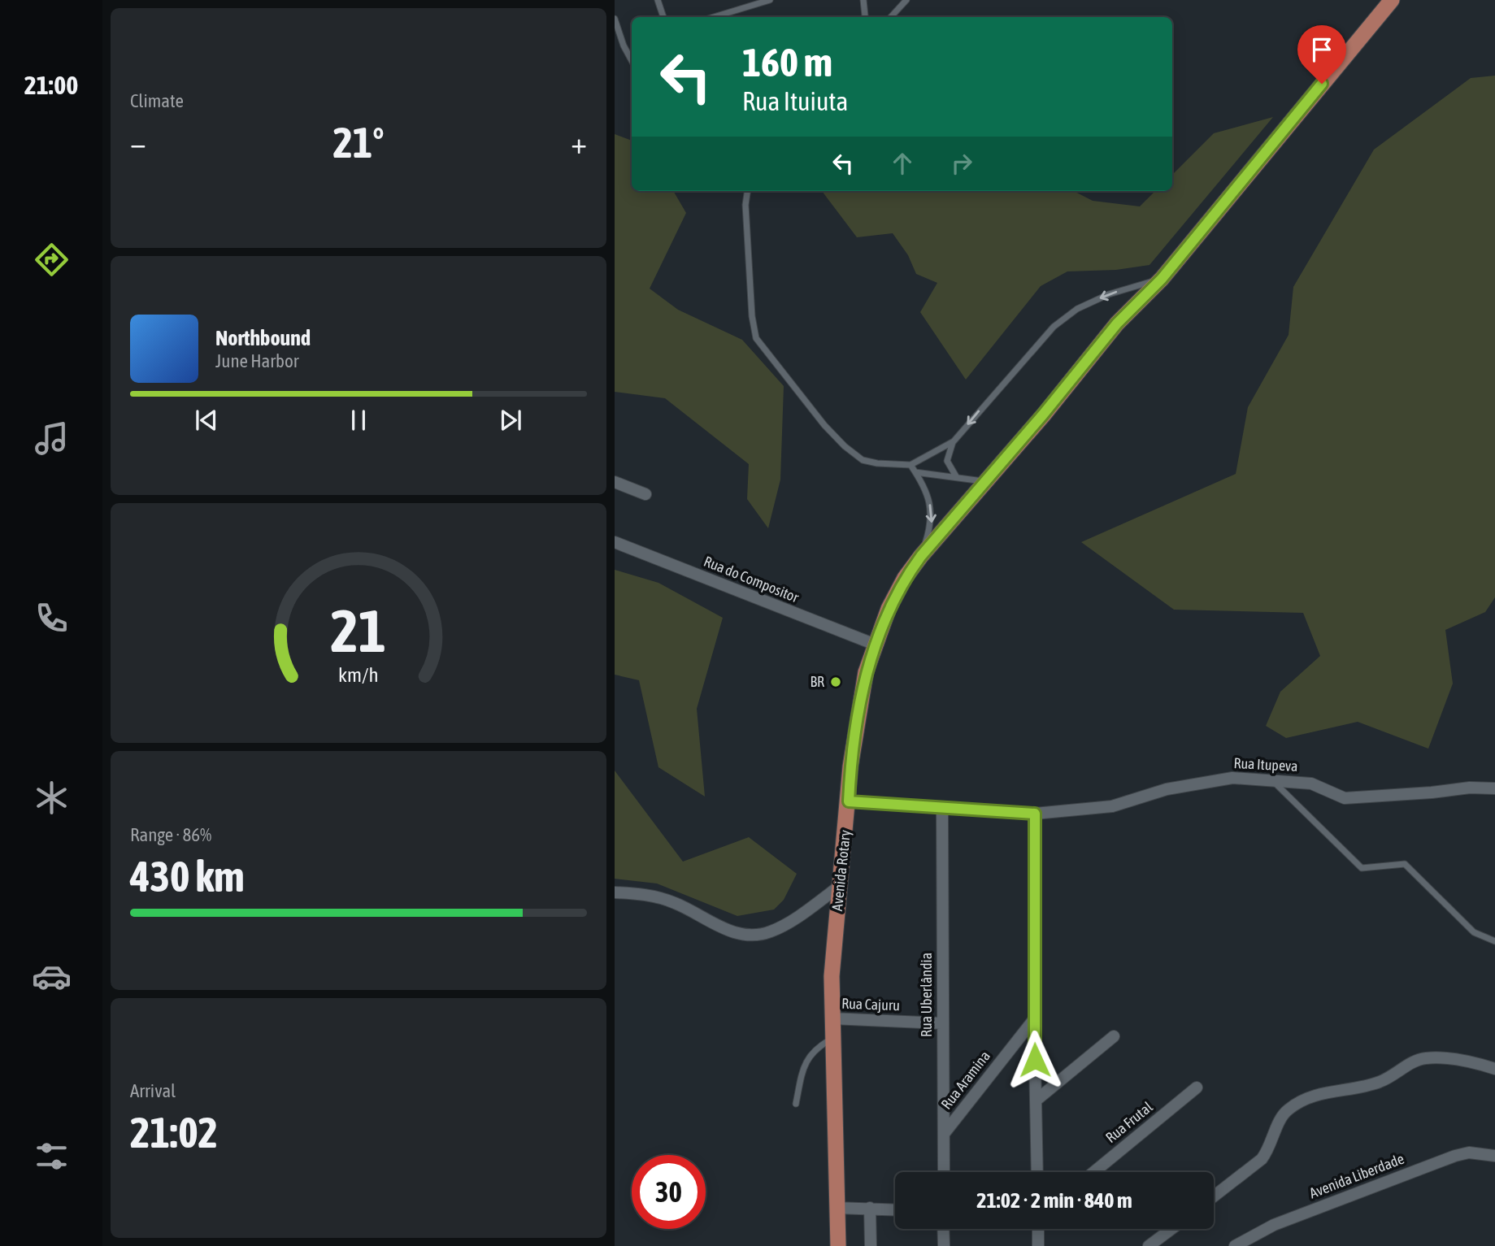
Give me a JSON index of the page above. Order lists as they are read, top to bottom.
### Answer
{
  "streets": {
    "main road": ["Avenida Rotary"],
    "street": [
      "Rua do Compositor",
      "Rua Itupeva",
      "Rua Uberlândia",
      "Rua Cajuru",
      "Rua Aramina",
      "Rua Frutal",
      "Avenida Liberdade"
    ]
  },
  "crossings": [
    ["Rua do Compositor", "Avenida Rotary"],
    ["Rua Itupeva", "Avenida Rotary"],
    ["Rua Itupeva", "Rua Uberlândia"],
    ["Avenida Rotary", "Rua Cajuru"],
    ["Rua Uberlândia", "Rua Cajuru"],
    ["Rua Uberlândia", "Rua Aramina"]
  ],
  "places": ["BR"],
  "page": {
    "tabs": "21:00",
    "tile": [
      "Climate",
      ["Range · 86%", "430 km"],
      ["Arrival", "21:02"]
    ],
    "turn": ["160 m", "Rua Ituiuta"],
    "heat": ["−", "21°", "+"],
    "song": ["Northbound", "June Harbor"],
    "limit": "30",
    "trip": "21:02 · 2 min · 840 m",
    "gauge": ["21", "km/h"]
  }
}
